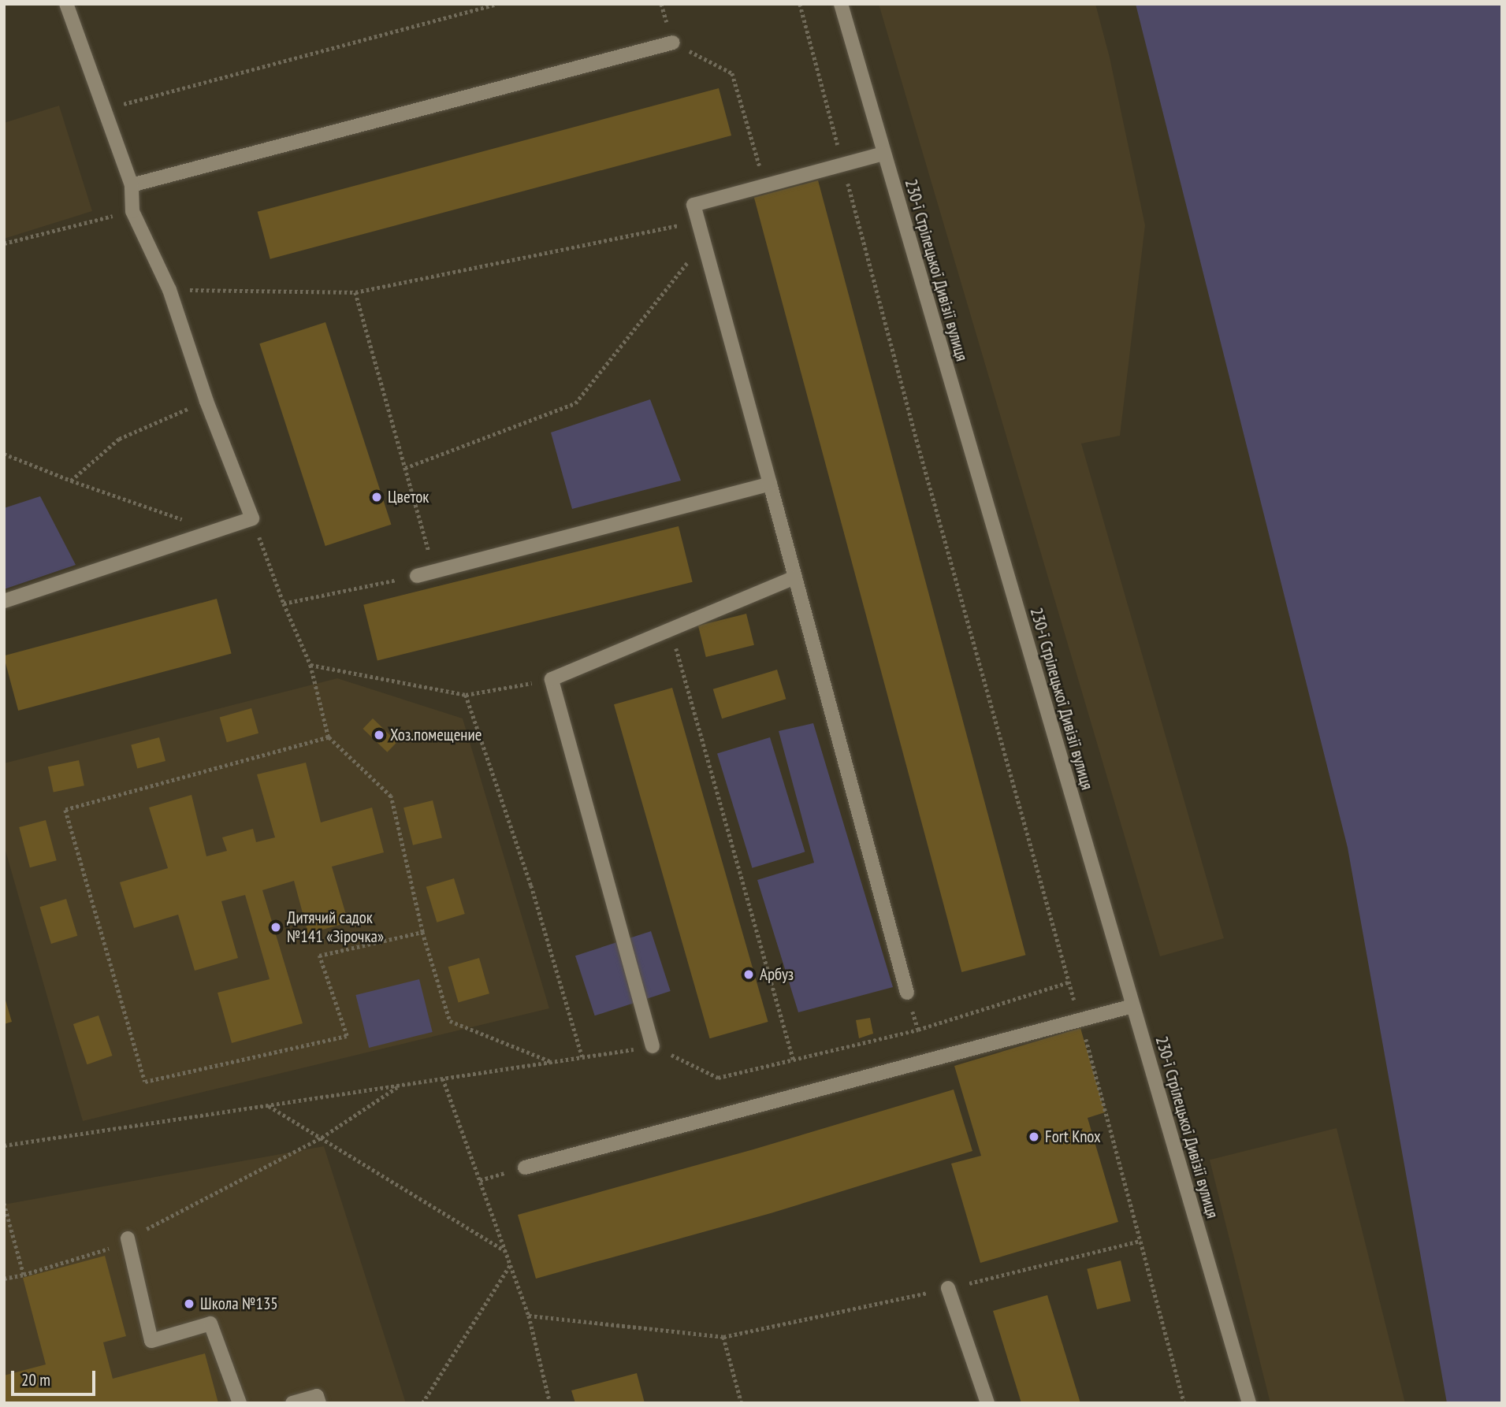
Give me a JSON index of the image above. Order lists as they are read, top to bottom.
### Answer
{
  "streets": {
    "street": ["230-ї Стрілецької Дивізії вулиця"]
  },
  "places": [
    "Цветок",
    "Хоз.помещение",
    "Дитячий садок №141 «Зiрочка»",
    "Арбуз",
    "Fort Knox",
    "Школа №135"
  ],
  "scale_bar": "20 m"
}
